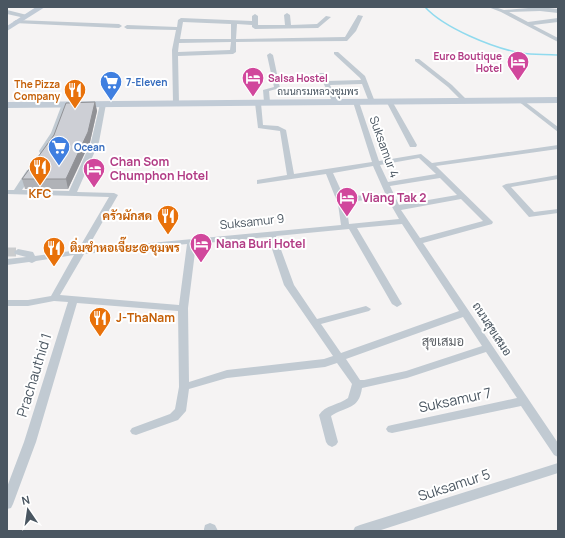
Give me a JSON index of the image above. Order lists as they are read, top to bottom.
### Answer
{
  "streets": {
    "street": [
      "ถนนกรมหลวงชุมพร",
      "Suksamur 4",
      "Suksamur 9",
      "ถนนสุขเสมอ",
      "Prachauthid 1",
      "Suksamur 7",
      "Suksamur 5"
    ]
  },
  "crossings": [
    ["ถนนกรมหลวงชุมพร", "Suksamur 4"],
    ["Suksamur 4", "Suksamur 9"],
    ["Suksamur 4", "ถนนสุขเสมอ"],
    ["Suksamur 9", "ถนนสุขเสมอ"],
    ["ถนนสุขเสมอ", "Suksamur 7"]
  ],
  "districts": ["สุขเสมอ"],
  "places": {
    "hotel": [
      "Euro Boutique Hotel",
      "Salsa Hostel",
      "Chan Som Chumphon Hotel",
      "Viang Tak 2",
      "Nana Buri Hotel"
    ],
    "supermarket": ["7-Eleven", "Ocean"],
    "restaurant": [
      "The Pizza Company",
      "KFC",
      "ครัวผักสด",
      "ติ่มซำหอเจี๊ยะ@ชุมพร",
      "J-ThaNam"
    ]
  },
  "north": "top"
}
